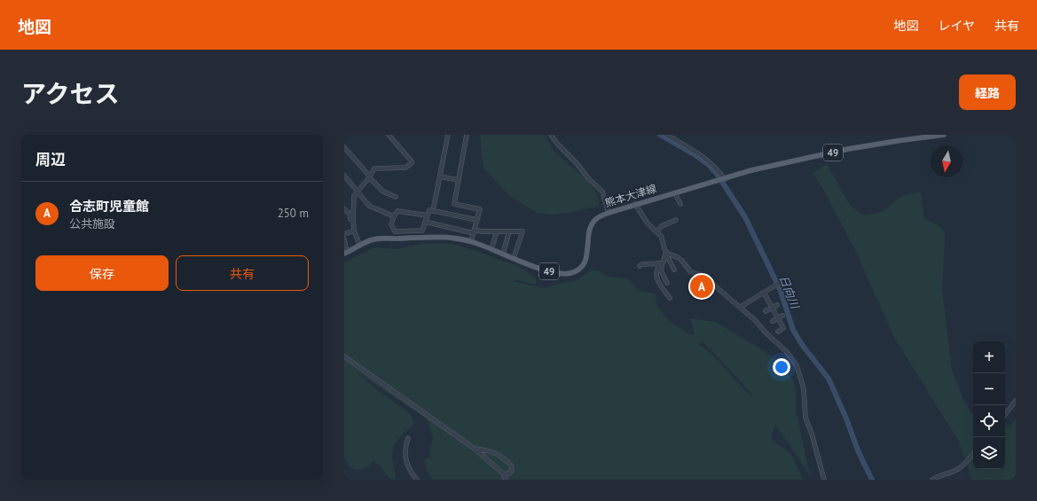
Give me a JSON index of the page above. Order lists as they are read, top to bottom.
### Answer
{
  "streets": {
    "main road": ["49", "熊本大津線"]
  },
  "water": ["日向川"],
  "north": "bottom",
  "page": {
    "header": "地図",
    "nav": ["地図", "レイヤ", "共有"],
    "title": "アクセス",
    "buttons": [
      "経路",
      ["保存", "共有"]
    ],
    "heading": "周辺",
    "list": [
      {
        "mark": "A",
        "name": "合志町児童館",
        "note": "公共施設",
        "value": "250 m"
      }
    ],
    "pins": "A",
    "map_buttons": ["+", "−"]
  }
}
